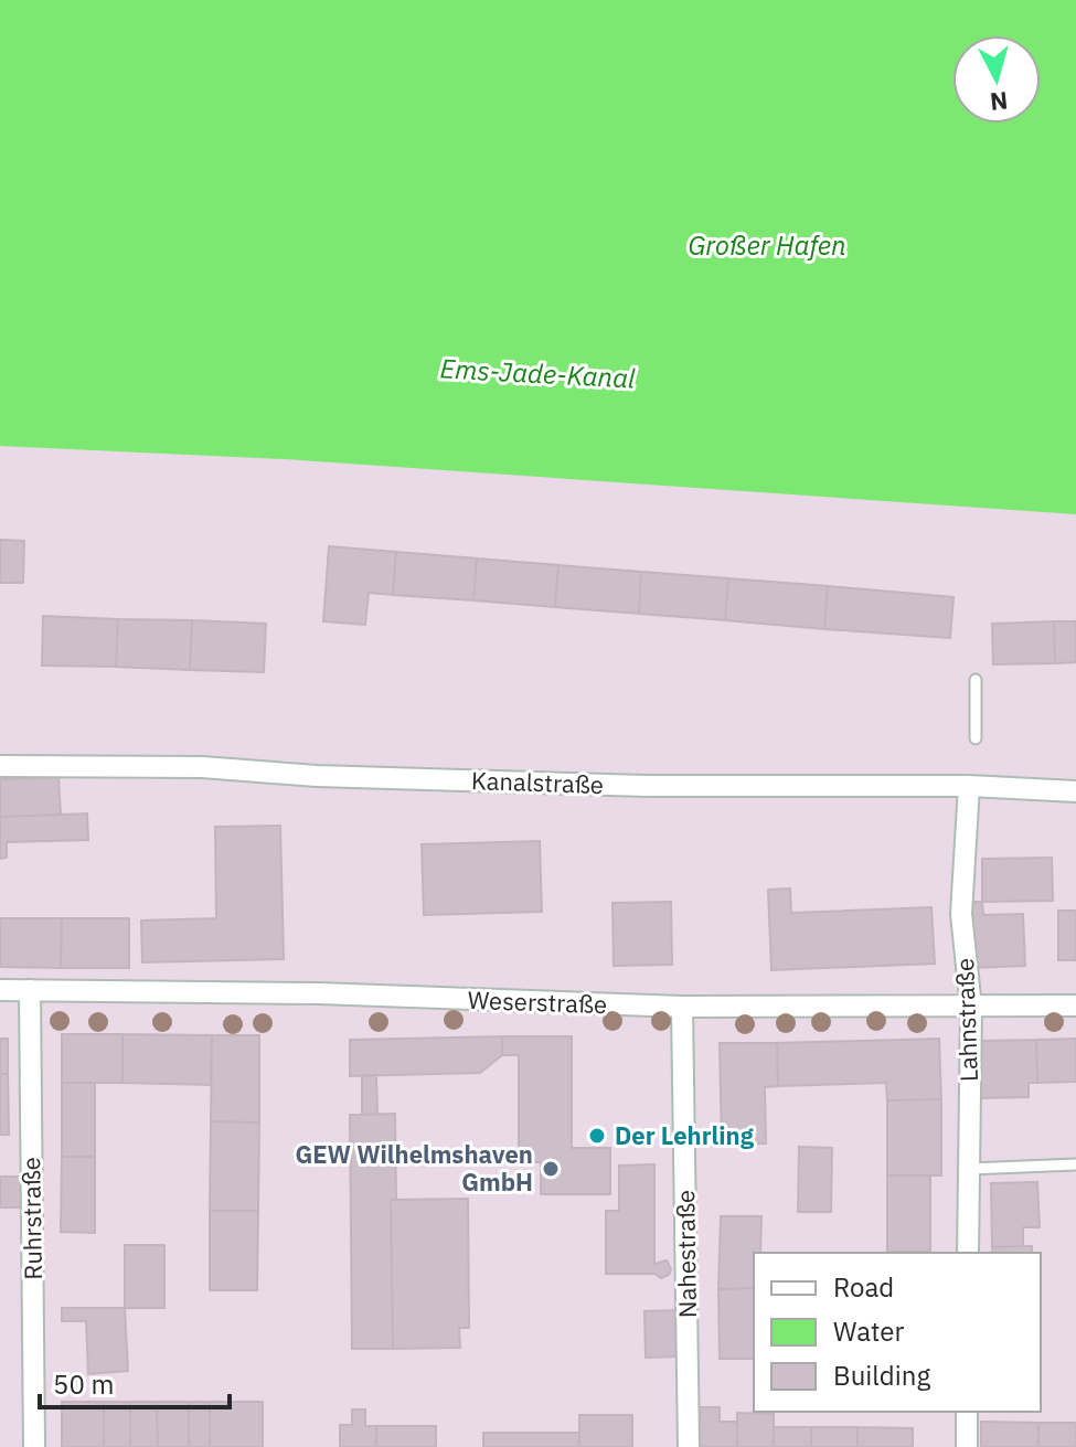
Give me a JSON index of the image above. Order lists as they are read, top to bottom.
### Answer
{
  "streets": {
    "street": [
      "Kanalstraße",
      "Weserstraße",
      "Lahnstraße",
      "Ruhrstraße",
      "Nahestraße"
    ]
  },
  "crossings": [
    ["Kanalstraße", "Lahnstraße"],
    ["Weserstraße", "Lahnstraße"],
    ["Weserstraße", "Ruhrstraße"],
    ["Weserstraße", "Nahestraße"]
  ],
  "water": ["Großer Hafen", "Ems-Jade-Kanal"],
  "places": ["Der Lehrling", "GEW Wilhelmshaven GmbH"],
  "legend": ["Road", "Water", "Building"],
  "scale_bar": "50 m",
  "north": "bottom"
}
